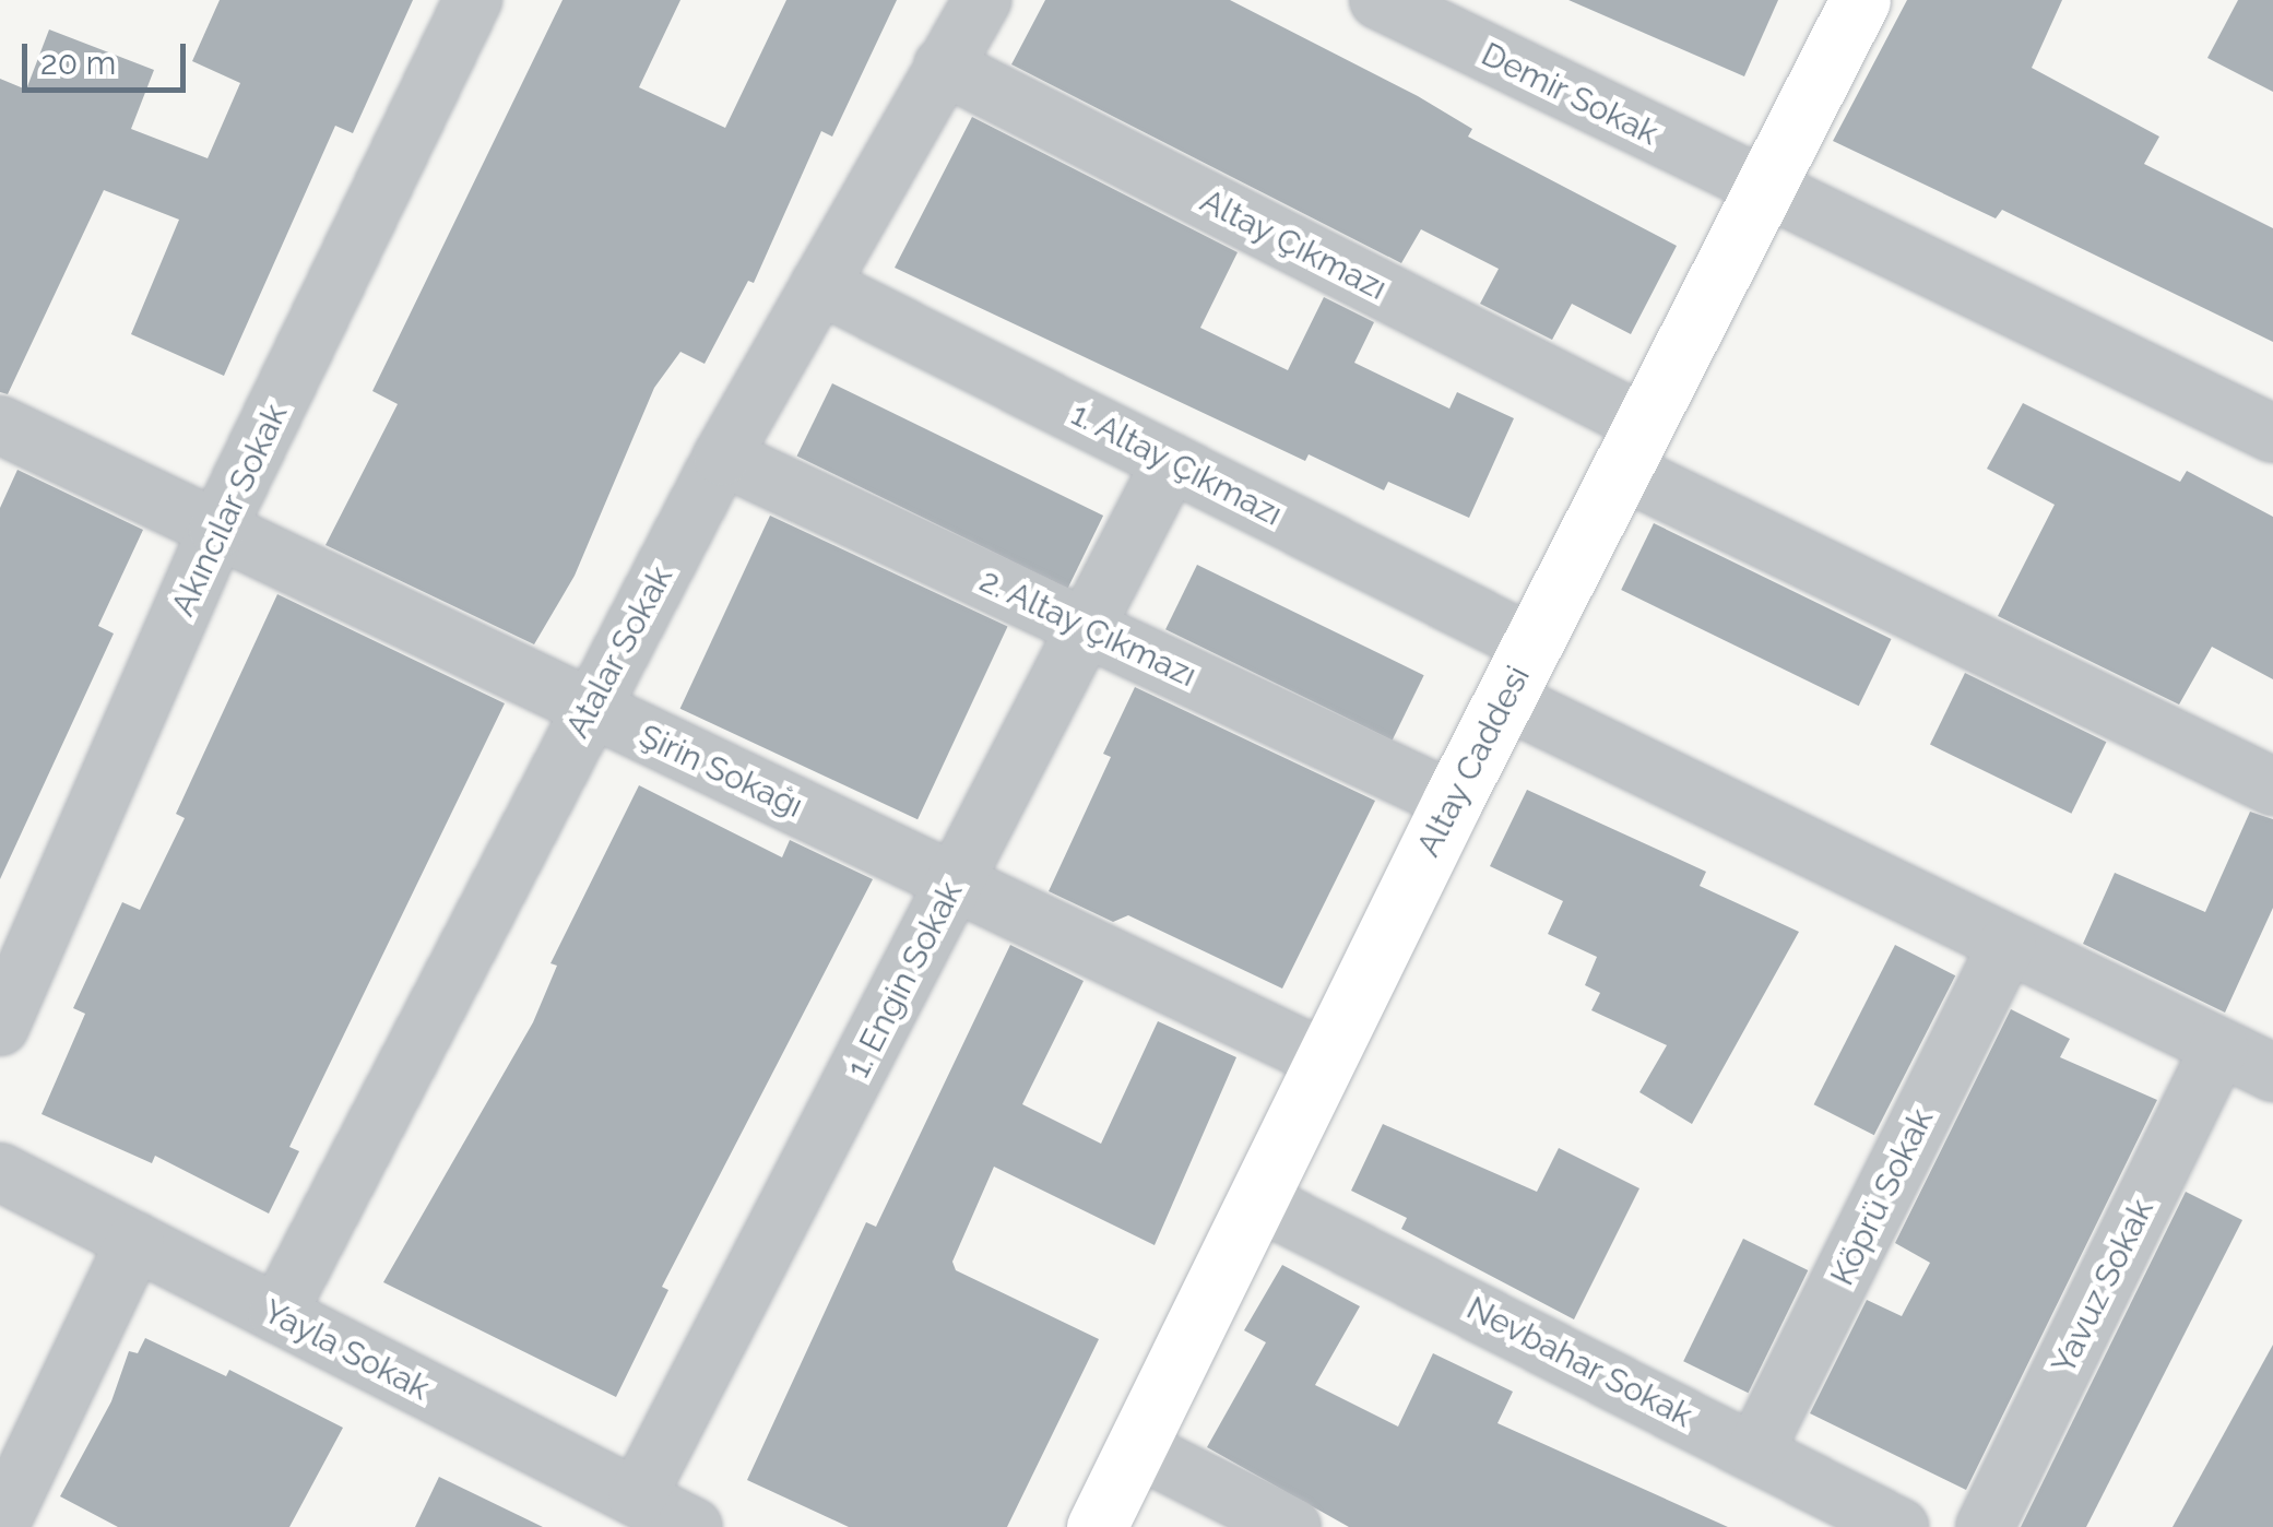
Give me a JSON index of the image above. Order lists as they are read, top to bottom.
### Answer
{
  "streets": {
    "main road": ["Altay Caddesi"],
    "street": [
      "Demir Sokak",
      "Altay Çıkmazı",
      "1. Altay Çıkmazı",
      "Akıncılar Sokak",
      "2. Altay Çıkmazı",
      "Atalar Sokak",
      "Şirin Sokağı",
      "1. Engin Sokak",
      "Köprü Sokak",
      "Yavuz Sokak",
      "Yayla Sokak",
      "Nevbahar Sokak"
    ]
  },
  "crossings": [
    ["Demir Sokak", "Altay Caddesi"],
    ["Altay Çıkmazı", "Atalar Sokak"],
    ["Altay Çıkmazı", "Altay Caddesi"],
    ["1. Altay Çıkmazı", "Atalar Sokak"],
    ["1. Altay Çıkmazı", "Altay Caddesi"],
    ["1. Altay Çıkmazı", "1. Engin Sokak"],
    ["Akıncılar Sokak", "Şirin Sokağı"],
    ["2. Altay Çıkmazı", "Atalar Sokak"],
    ["2. Altay Çıkmazı", "Altay Caddesi"],
    ["2. Altay Çıkmazı", "1. Engin Sokak"],
    ["Atalar Sokak", "Şirin Sokağı"],
    ["Atalar Sokak", "Yayla Sokak"],
    ["Altay Caddesi", "Şirin Sokağı"],
    ["Altay Caddesi", "Nevbahar Sokak"],
    ["Şirin Sokağı", "1. Engin Sokak"],
    ["1. Engin Sokak", "Yayla Sokak"],
    ["Köprü Sokak", "Nevbahar Sokak"]
  ],
  "scale_bar": "20 m"
}
